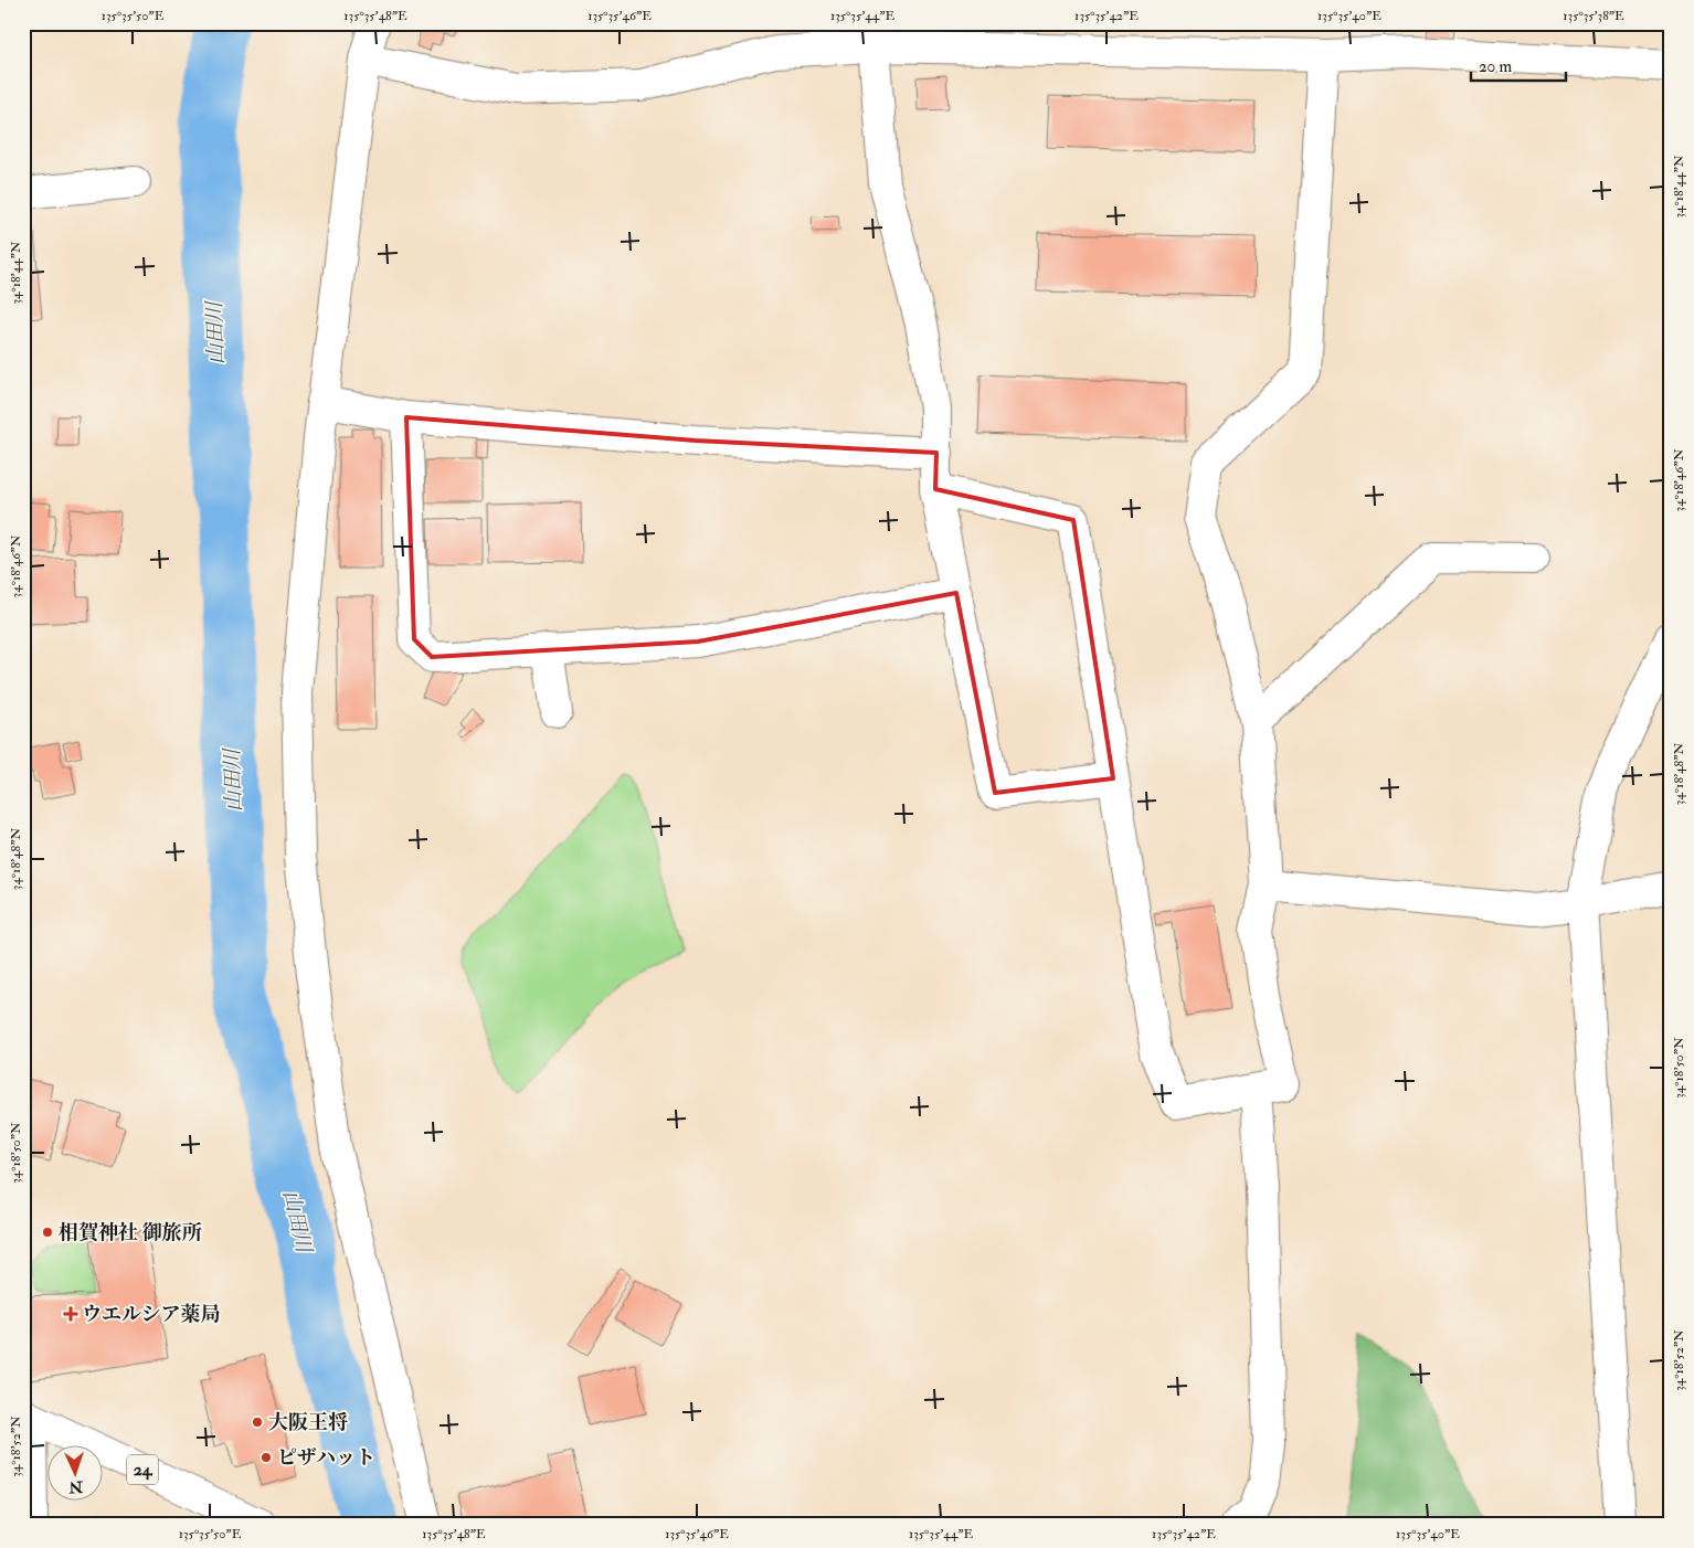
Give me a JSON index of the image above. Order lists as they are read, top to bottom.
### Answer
{
  "streets": {
    "main road": ["24"]
  },
  "water": ["山田川"],
  "places": {
    "other": ["相賀神社 御旅所", "大阪王将", "ピザハット"],
    "health": ["ウエルシア薬局"]
  },
  "scale_bar": "20 m",
  "north": "bottom",
  "coordinates": [
    "135°35'50\"E",
    "135°35'48\"E",
    "135°35'46\"E",
    "135°35'44\"E",
    "135°35'42\"E",
    "135°35'40\"E",
    "135°35'38\"E",
    "34°18'44\"N",
    "34°18'46\"N",
    "34°18'48\"N",
    "34°18'50\"N",
    "34°18'52\"N"
  ]
}
